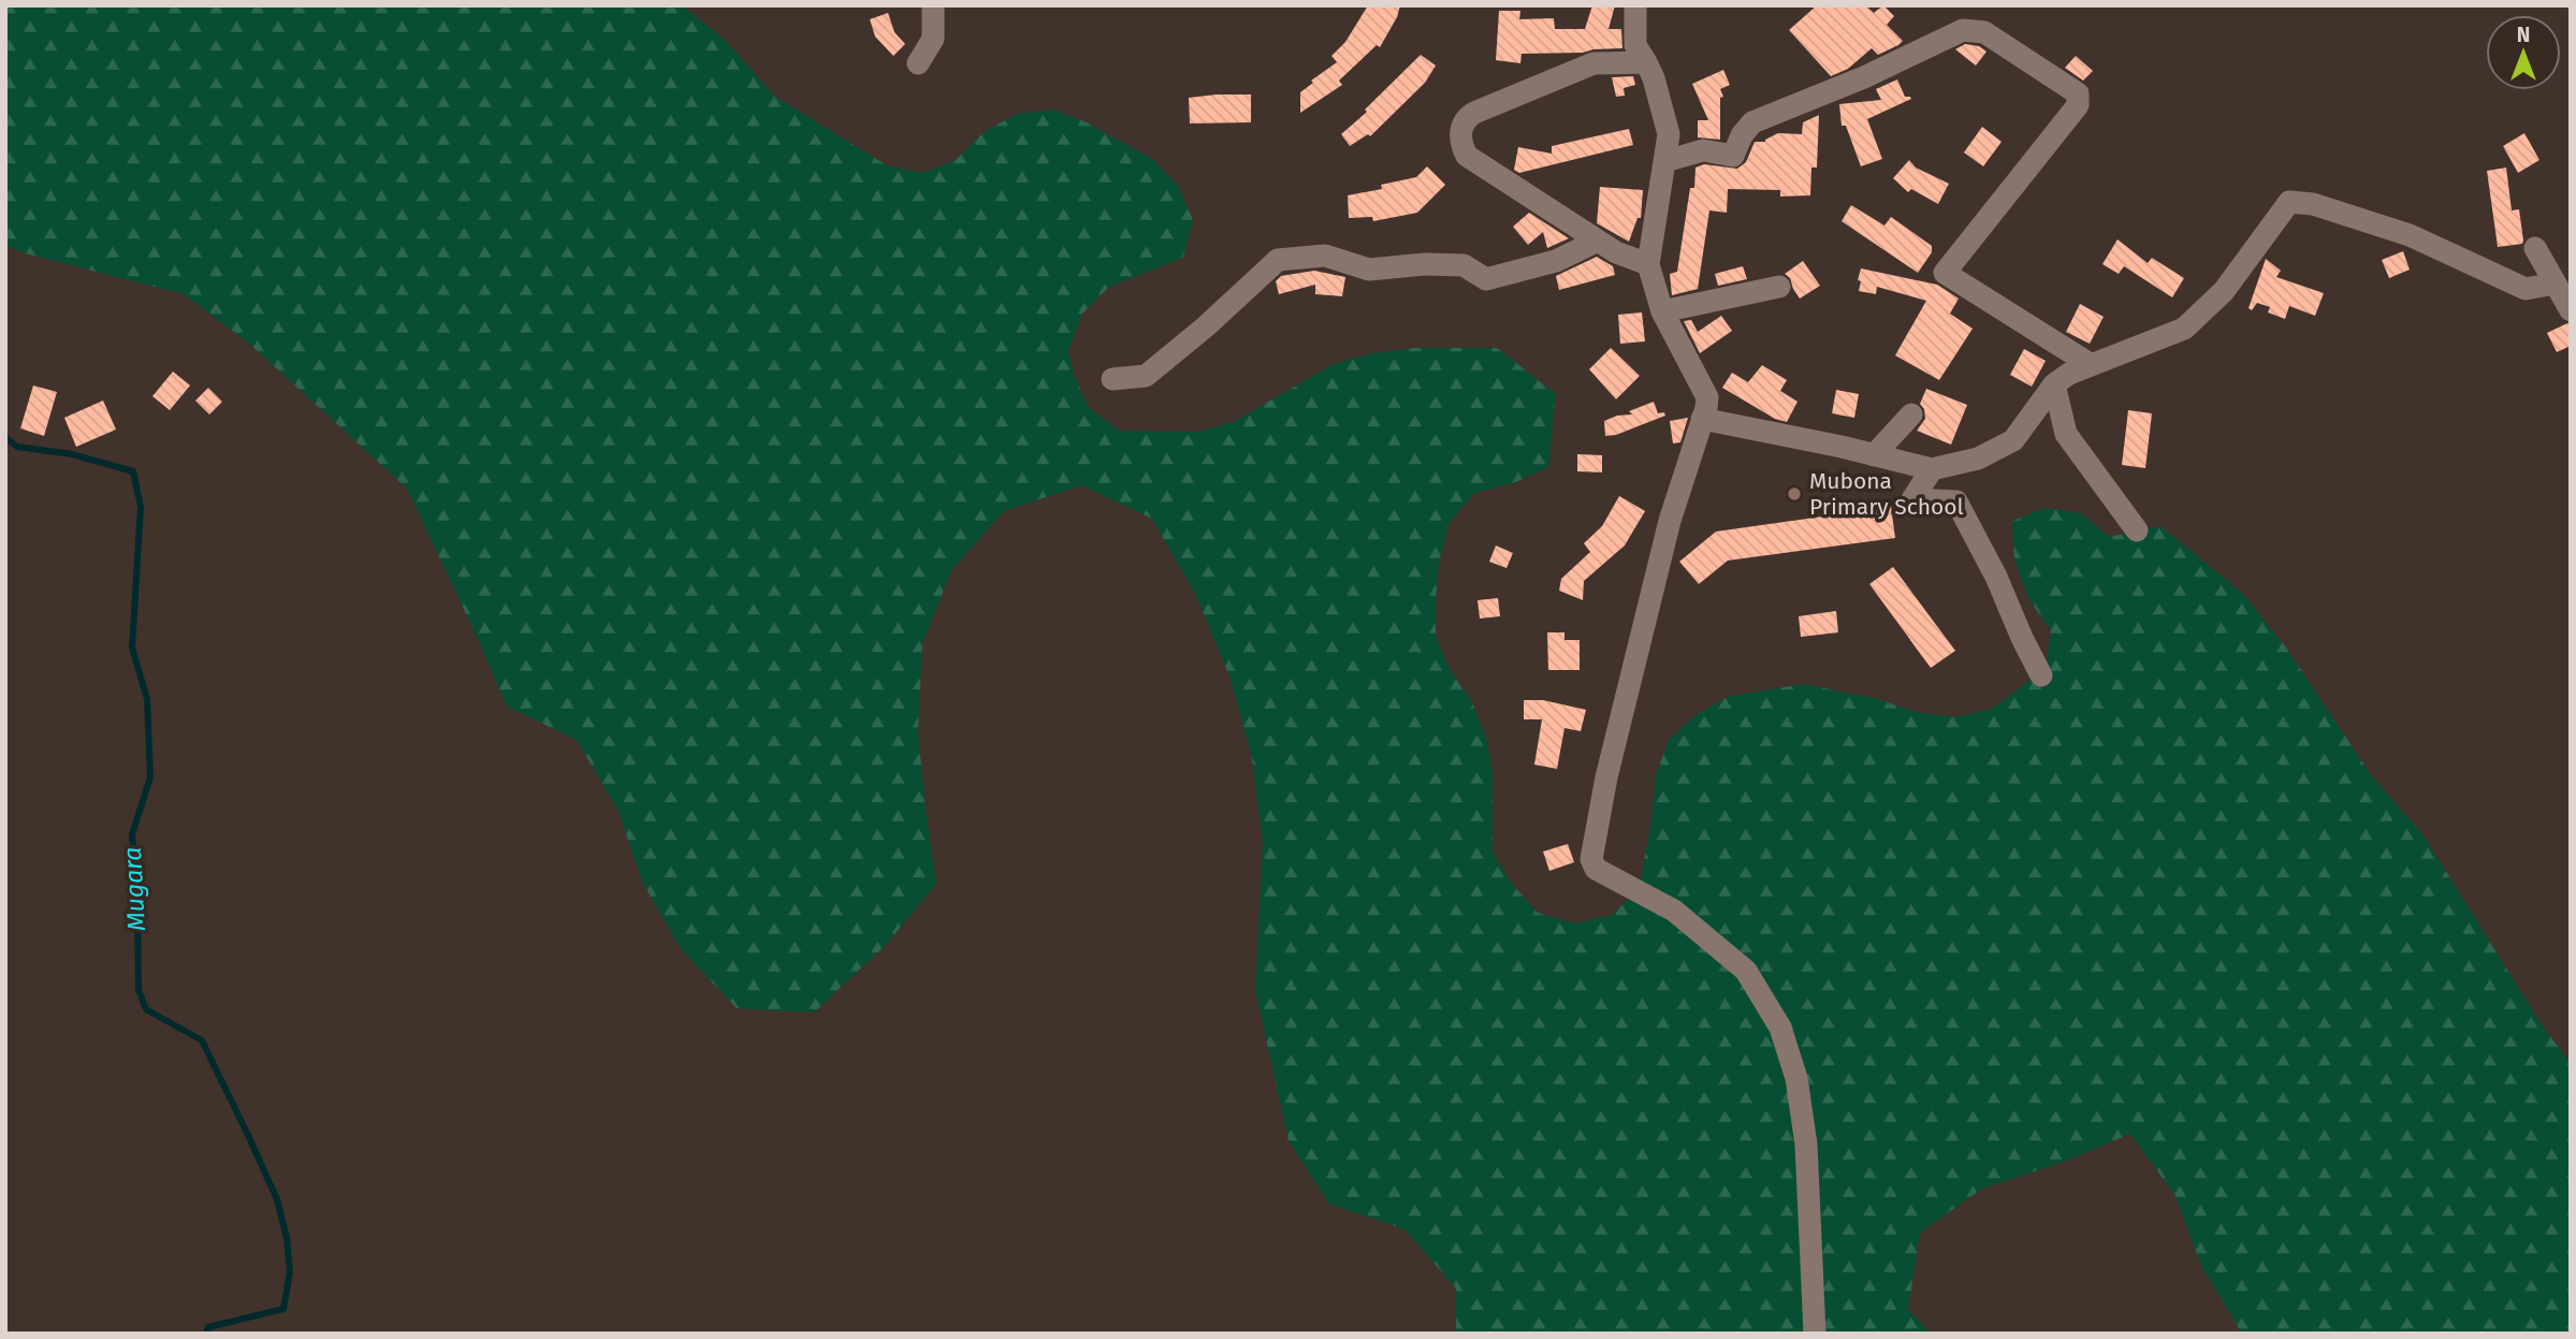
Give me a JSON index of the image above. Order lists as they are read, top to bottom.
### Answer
{
  "water": ["Mugara"],
  "places": ["Mubona Primary School"],
  "north": "top"
}
